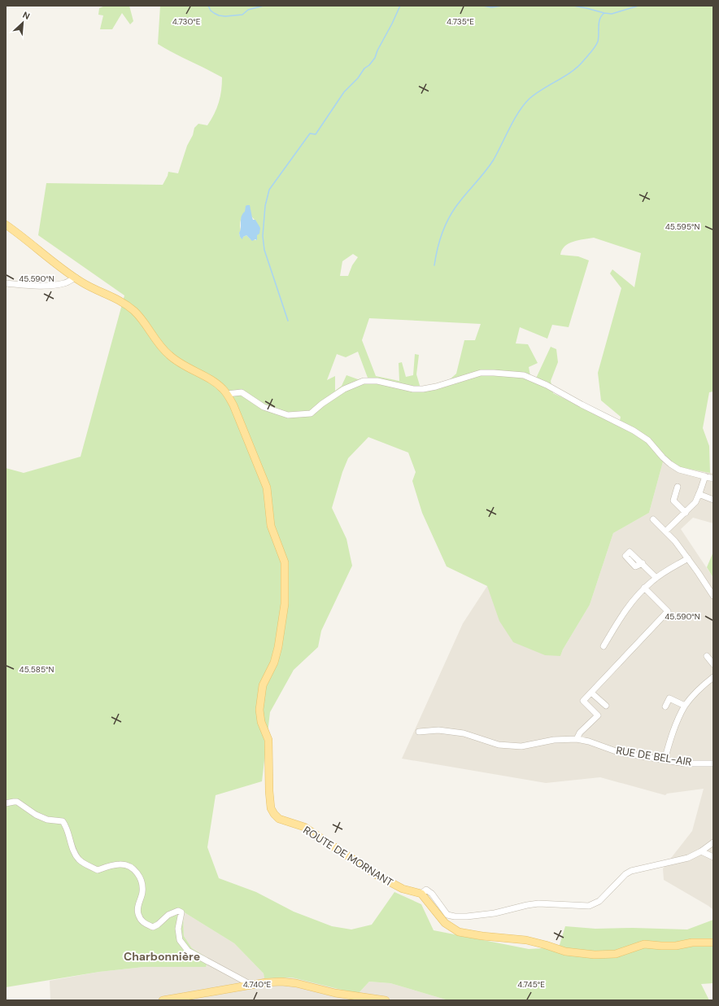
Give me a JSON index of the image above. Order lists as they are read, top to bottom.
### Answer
{
  "streets": {
    "main road": ["ROUTE DE MORNANT"],
    "street": ["RUE DE BEL-AIR"]
  },
  "districts": ["Charbonnière"],
  "north": "top right",
  "coordinates": [
    "4.735°E",
    "4.730°E",
    "45.595°N",
    "45.590°N",
    "45.585°N",
    "4.740°E",
    "4.745°E"
  ]
}
